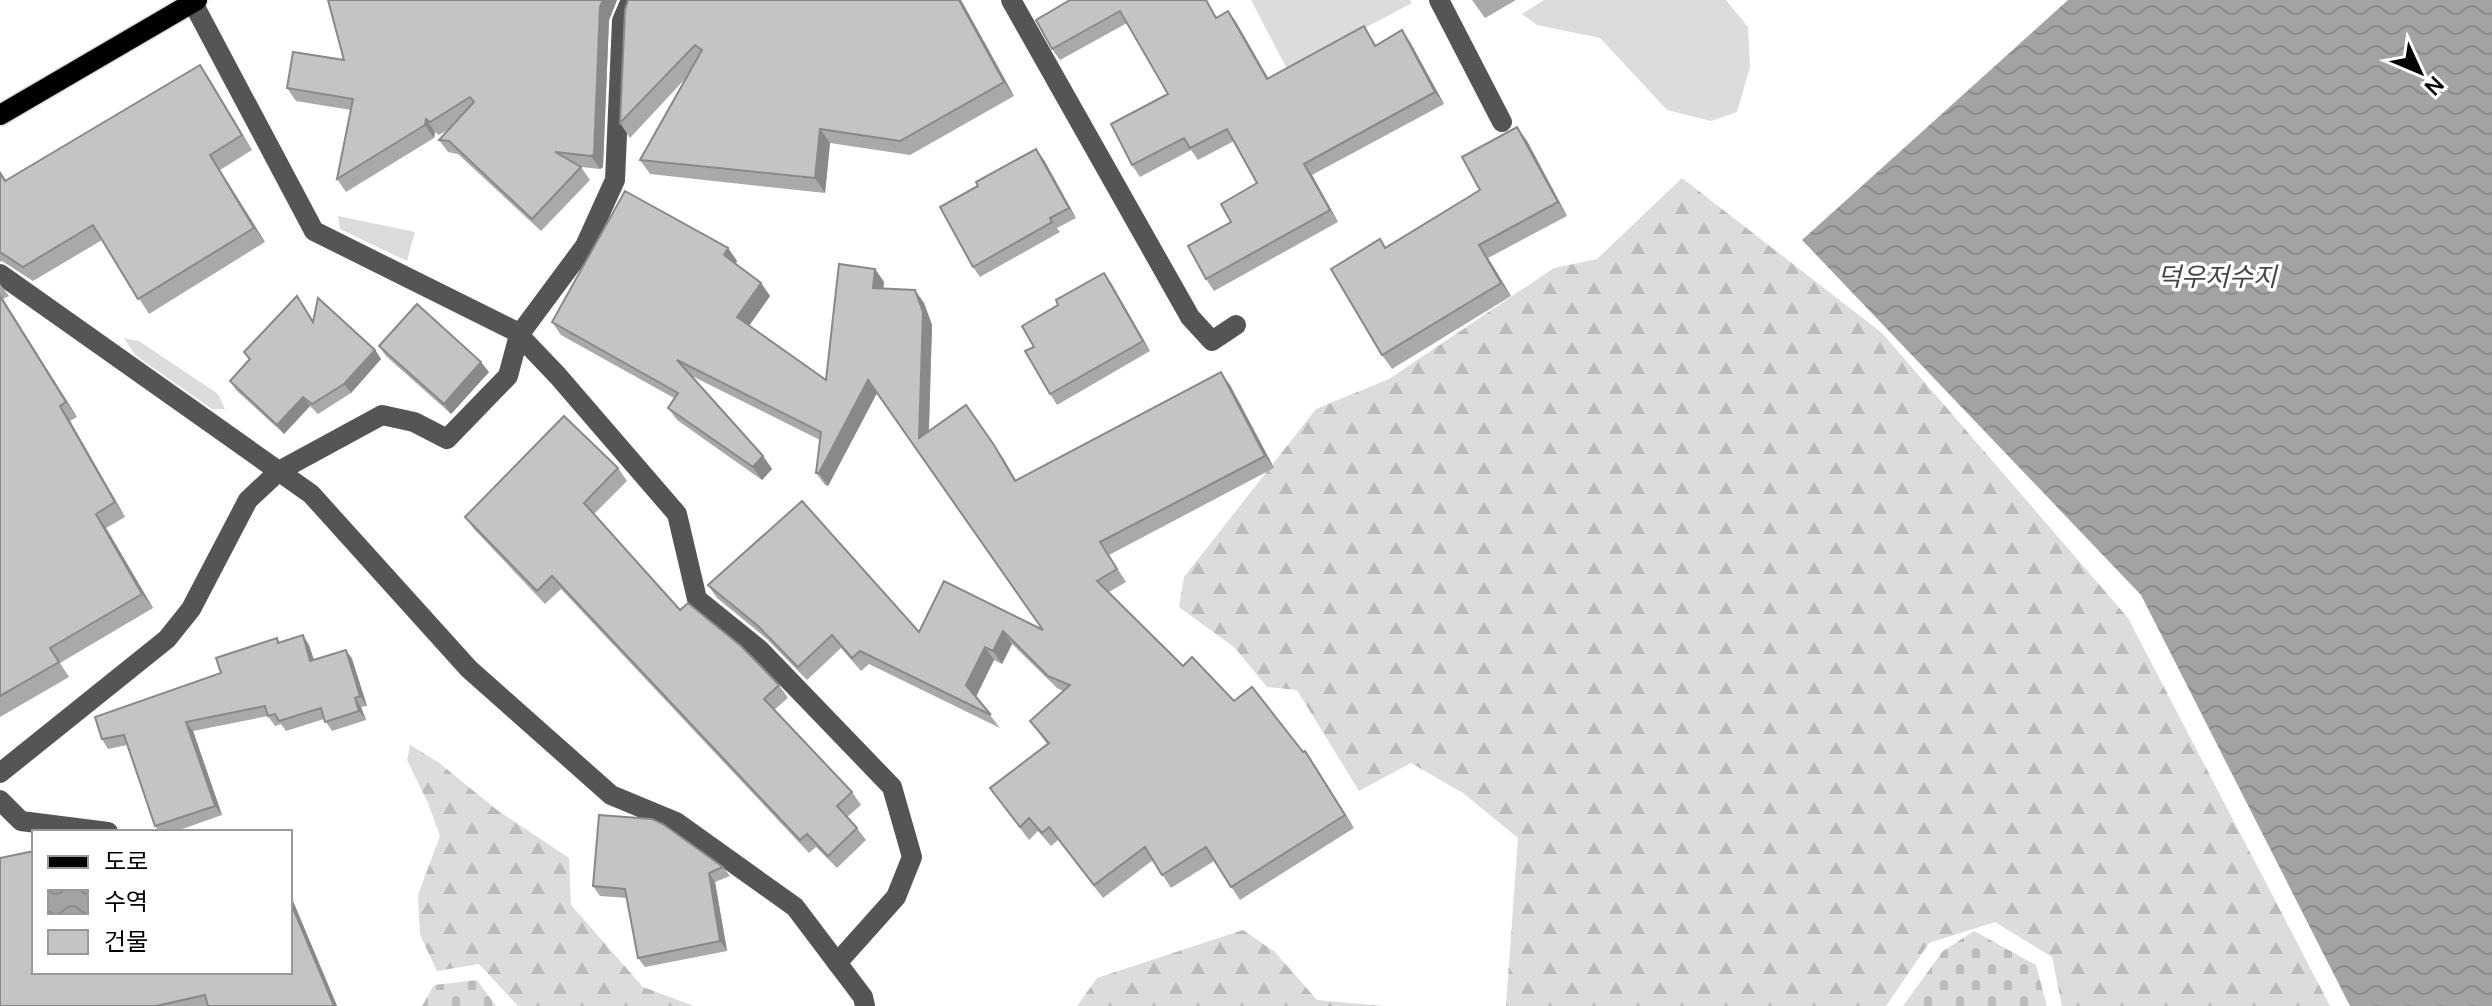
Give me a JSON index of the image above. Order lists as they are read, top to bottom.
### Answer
{
  "water": ["덕우저수지"],
  "legend": ["도로", "수역", "건물"],
  "north": "bottom right"
}
